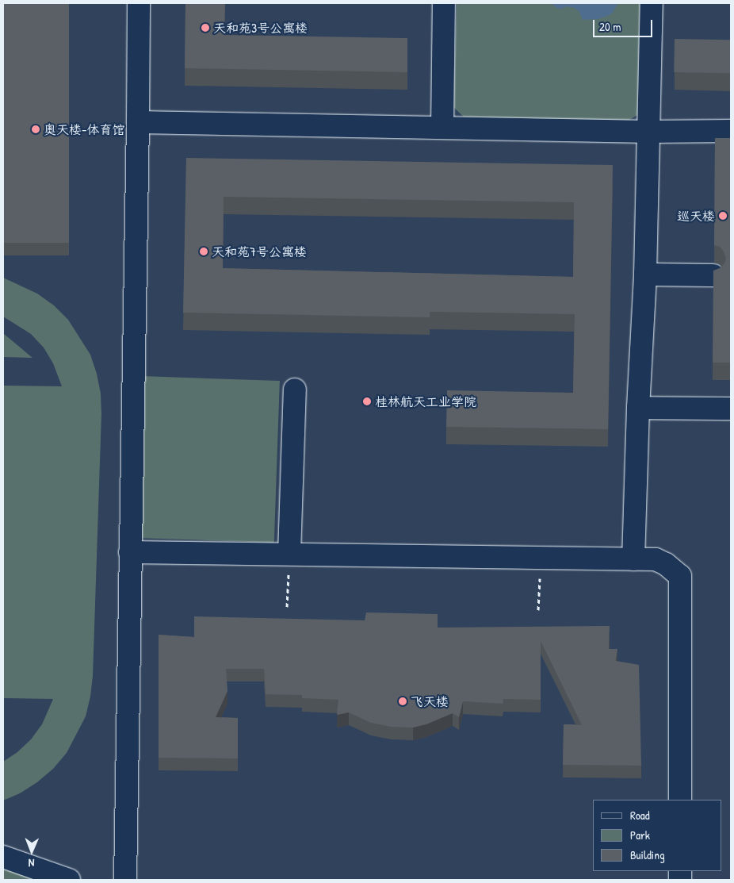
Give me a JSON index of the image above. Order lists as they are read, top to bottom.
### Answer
{
  "places": [
    "天和苑3号公寓楼",
    "奥天楼-体育馆",
    "巡天楼",
    "天和苑7号公寓楼",
    "桂林航天工业学院",
    "飞天楼"
  ],
  "legend": ["Road", "Park", "Building"],
  "scale_bar": "20 m",
  "north": "bottom"
}
